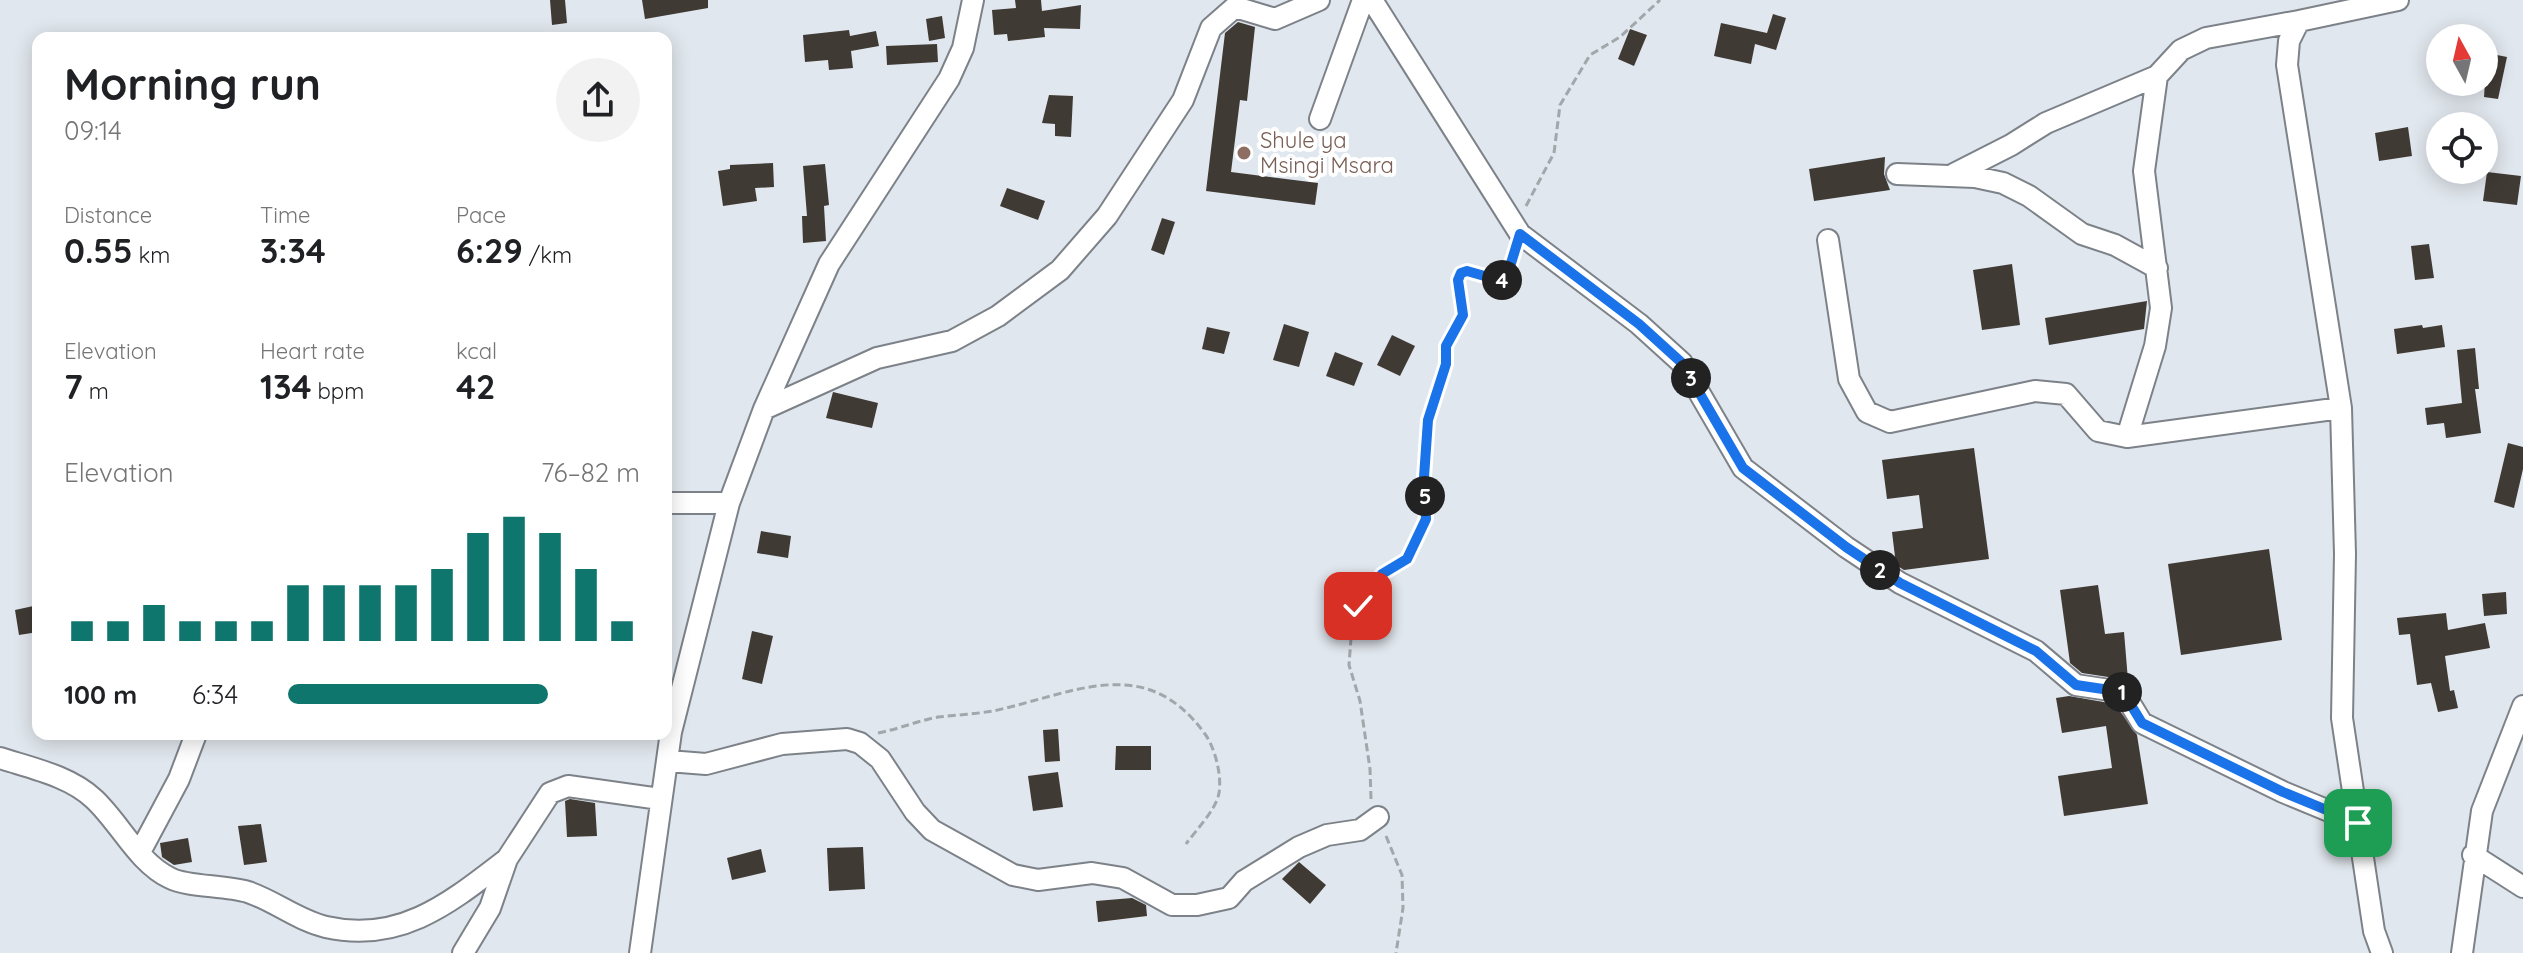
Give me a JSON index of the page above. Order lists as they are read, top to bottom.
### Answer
{
  "places": ["Shule ya Msingi Msara"],
  "north": "top",
  "page": {
    "heading": ["Morning run", "09:14"],
    "stats": [
      ["Distance", "0.55 km"],
      ["Time", "3:34"],
      ["Pace", "6:29 /km"],
      ["Elevation", "7 m"],
      ["Heart rate", "134 bpm"],
      ["kcal", "42"]
    ],
    "pins": [
      "4",
      "3",
      "5",
      "2",
      "1"
    ],
    "chart": ["Elevation", "76–82 m"],
    "list": [
      {
        "name": "100 m",
        "note": "6:34"
      }
    ]
  }
}
